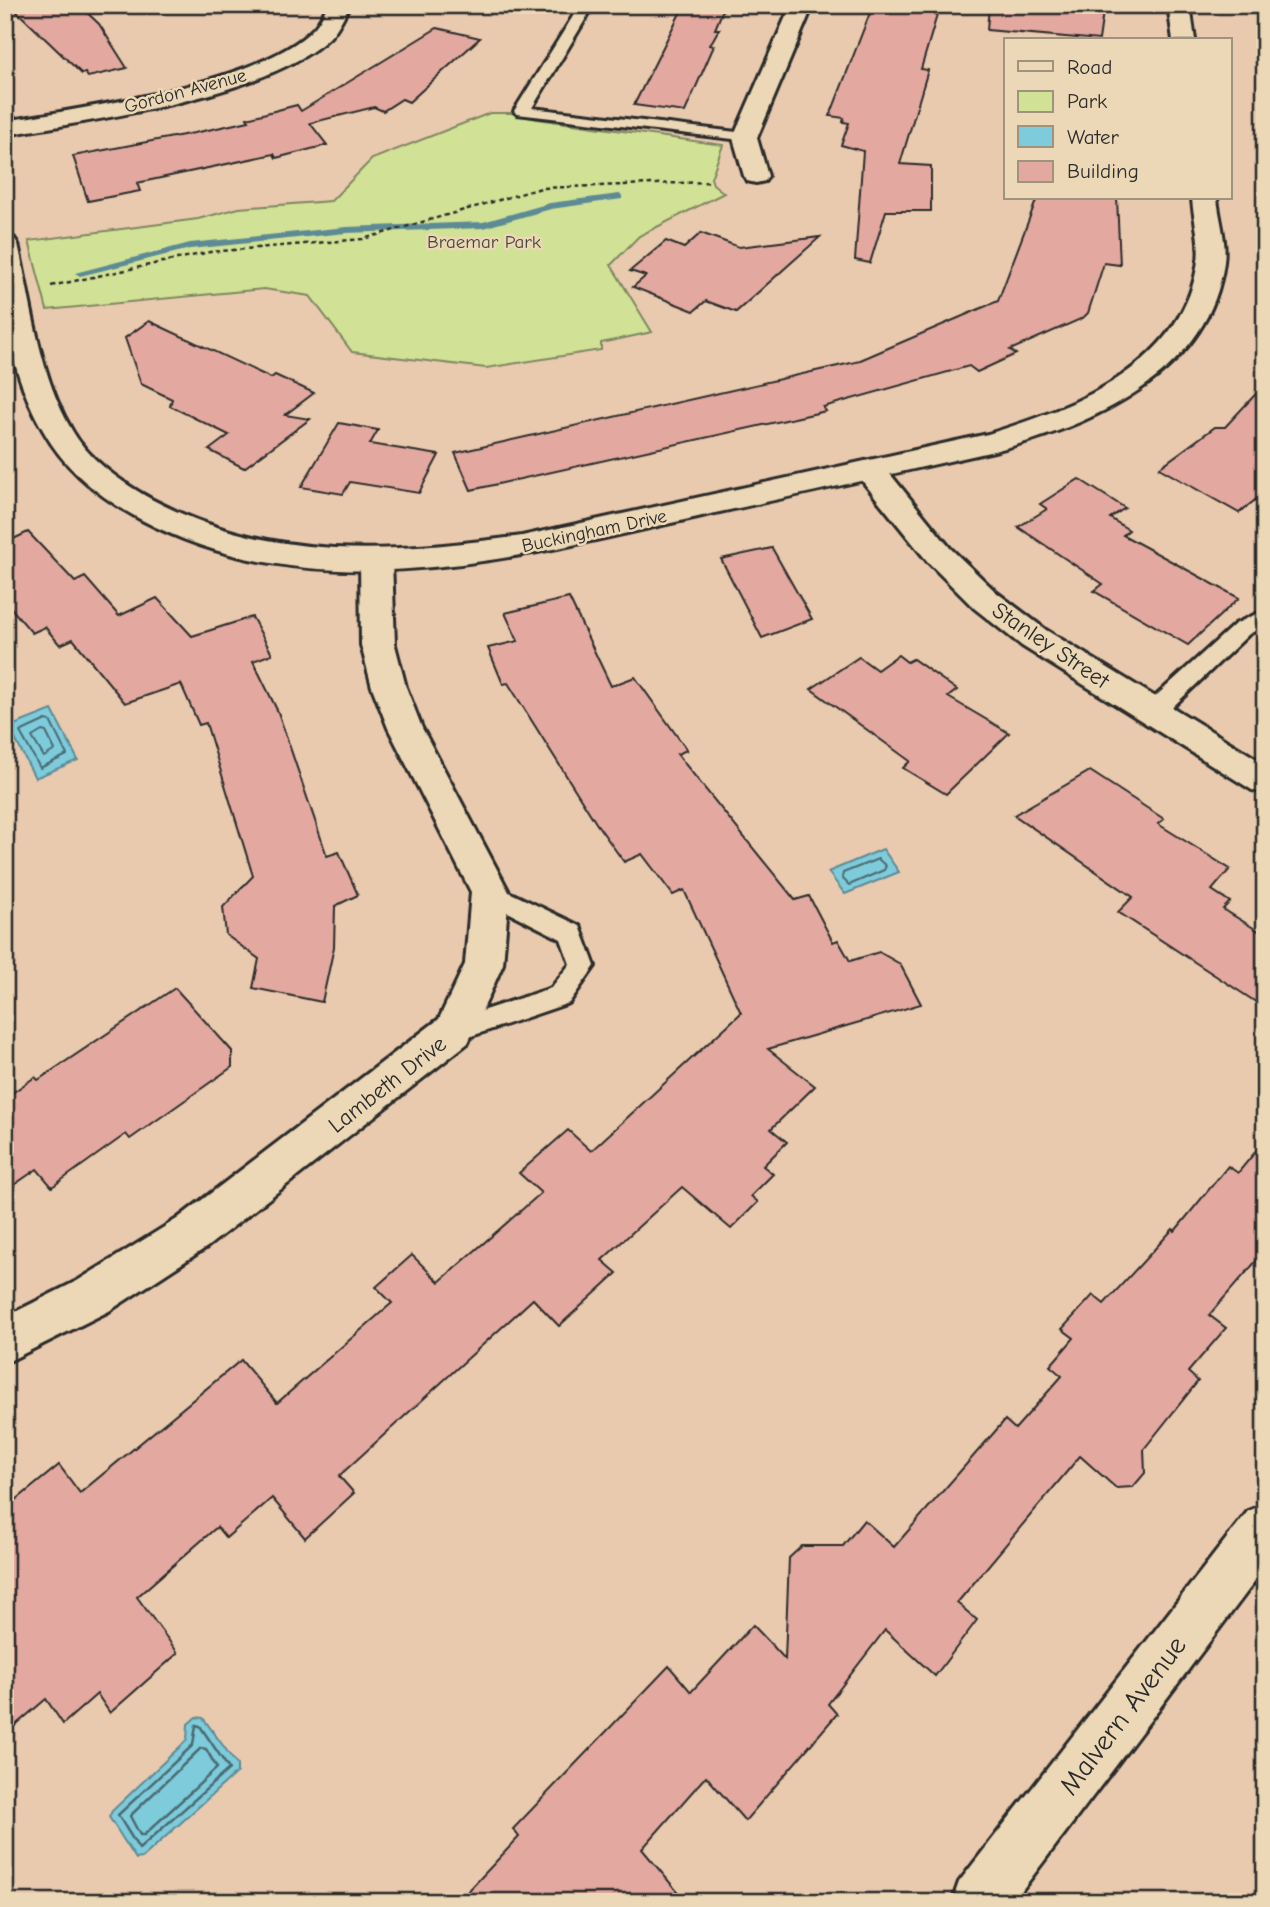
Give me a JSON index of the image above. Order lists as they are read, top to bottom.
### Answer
{
  "streets": {
    "street": [
      "Gordon Avenue",
      "Buckingham Drive",
      "Stanley Street",
      "Lambeth Drive",
      "Malvern Avenue"
    ]
  },
  "crossings": [
    ["Buckingham Drive", "Stanley Street"]
  ],
  "parks": ["Braemar Park"],
  "legend": [
    "Road",
    "Park",
    "Water",
    "Building"
  ]
}
